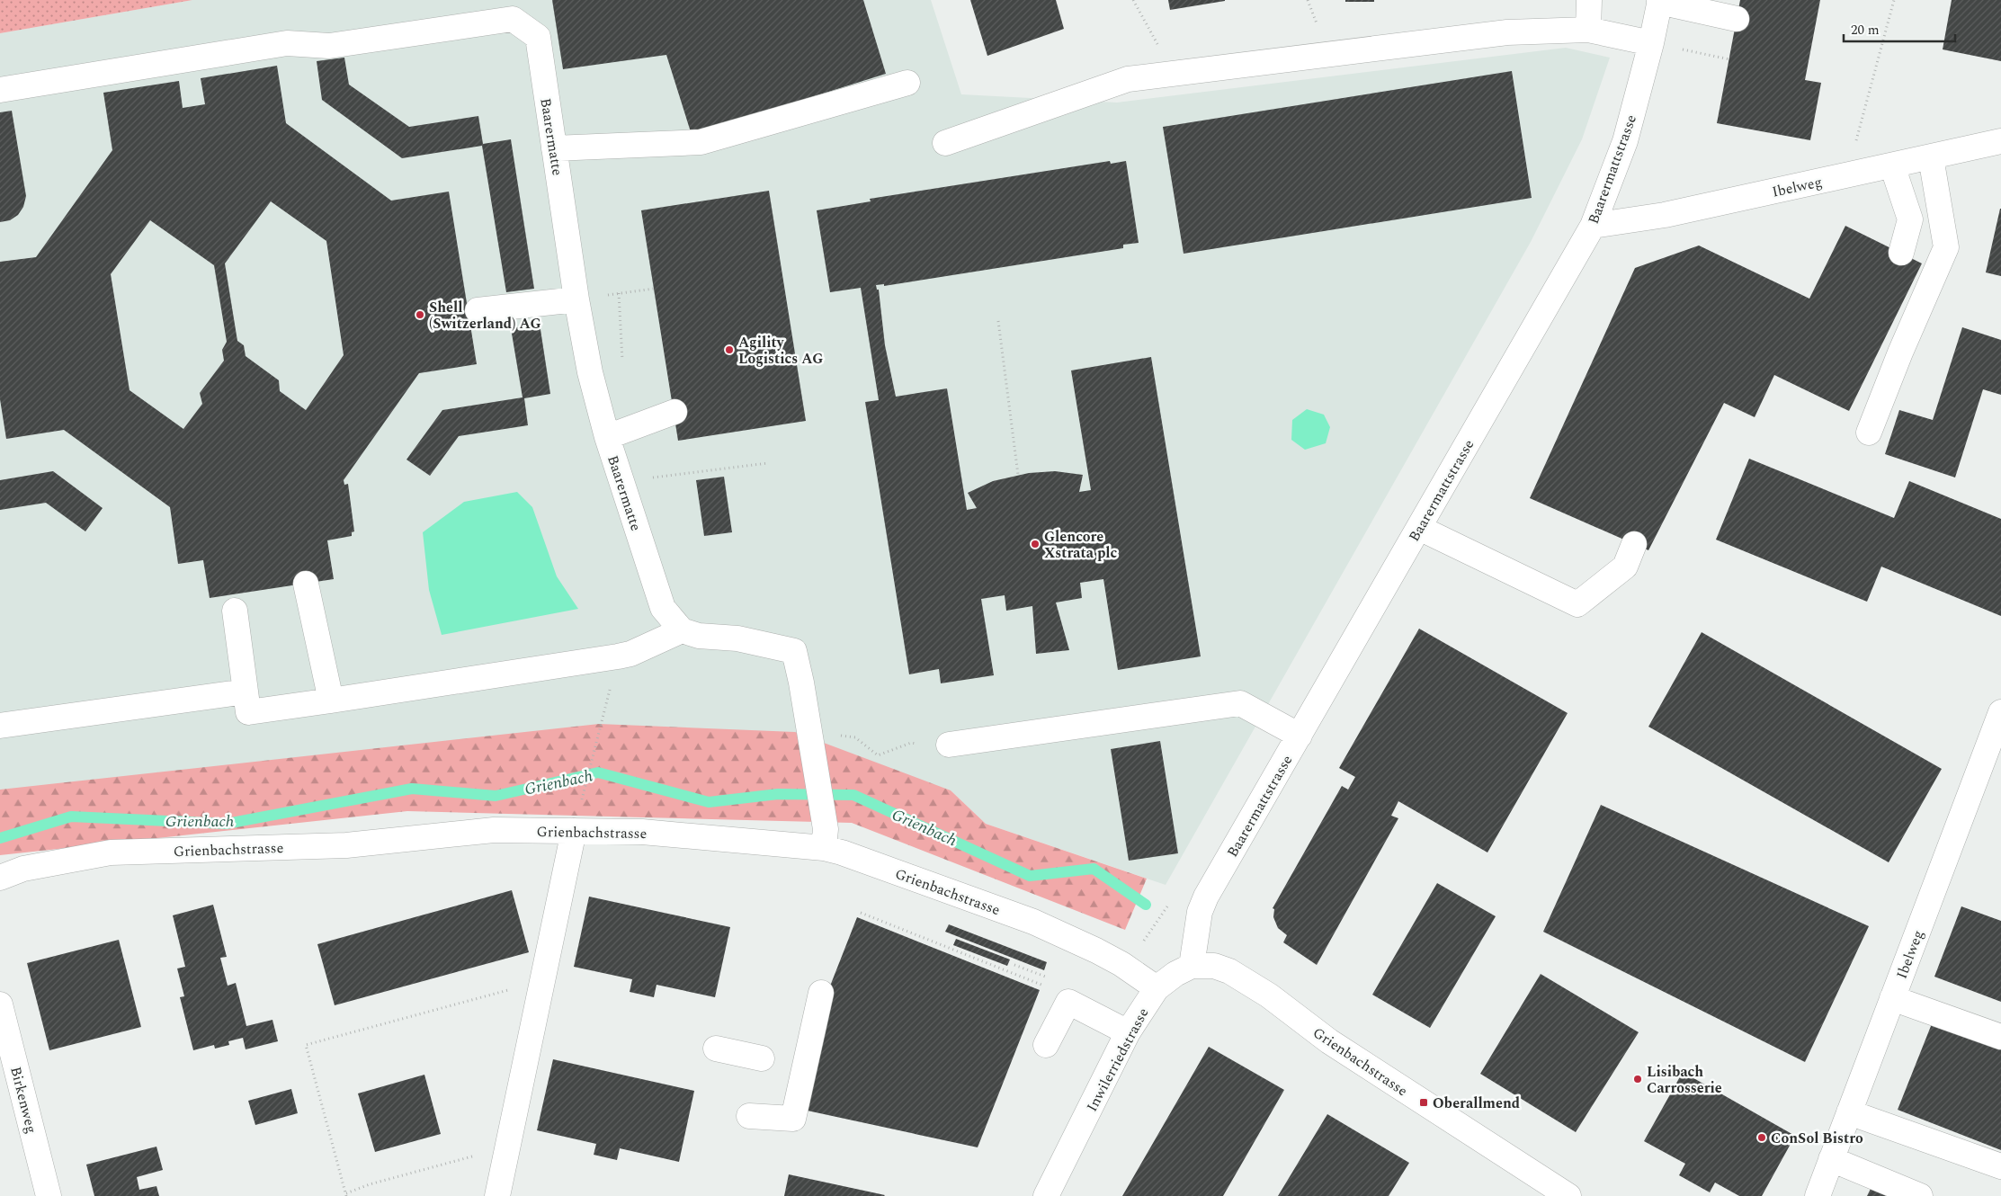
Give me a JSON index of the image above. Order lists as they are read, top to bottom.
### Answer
{
  "streets": {
    "street": [
      "Baarermatte",
      "Baarermattstrasse",
      "Ibelweg",
      "Grienbachstrasse",
      "Inwilerriedstrasse",
      "Birkenweg"
    ]
  },
  "crossings": [
    ["Baarermattstrasse", "Ibelweg"],
    ["Baarermattstrasse", "Inwilerriedstrasse"],
    ["Grienbachstrasse", "Inwilerriedstrasse"]
  ],
  "water": ["Grienbach"],
  "places": {
    "other": [
      "Shell (Switzerland) AG",
      "Agility Logistics AG",
      "Glencore Xstrata plc",
      "Lisibach Carrosserie",
      "ConSol Bistro"
    ],
    "transit": ["Oberallmend"]
  },
  "scale_bar": "20 m"
}
